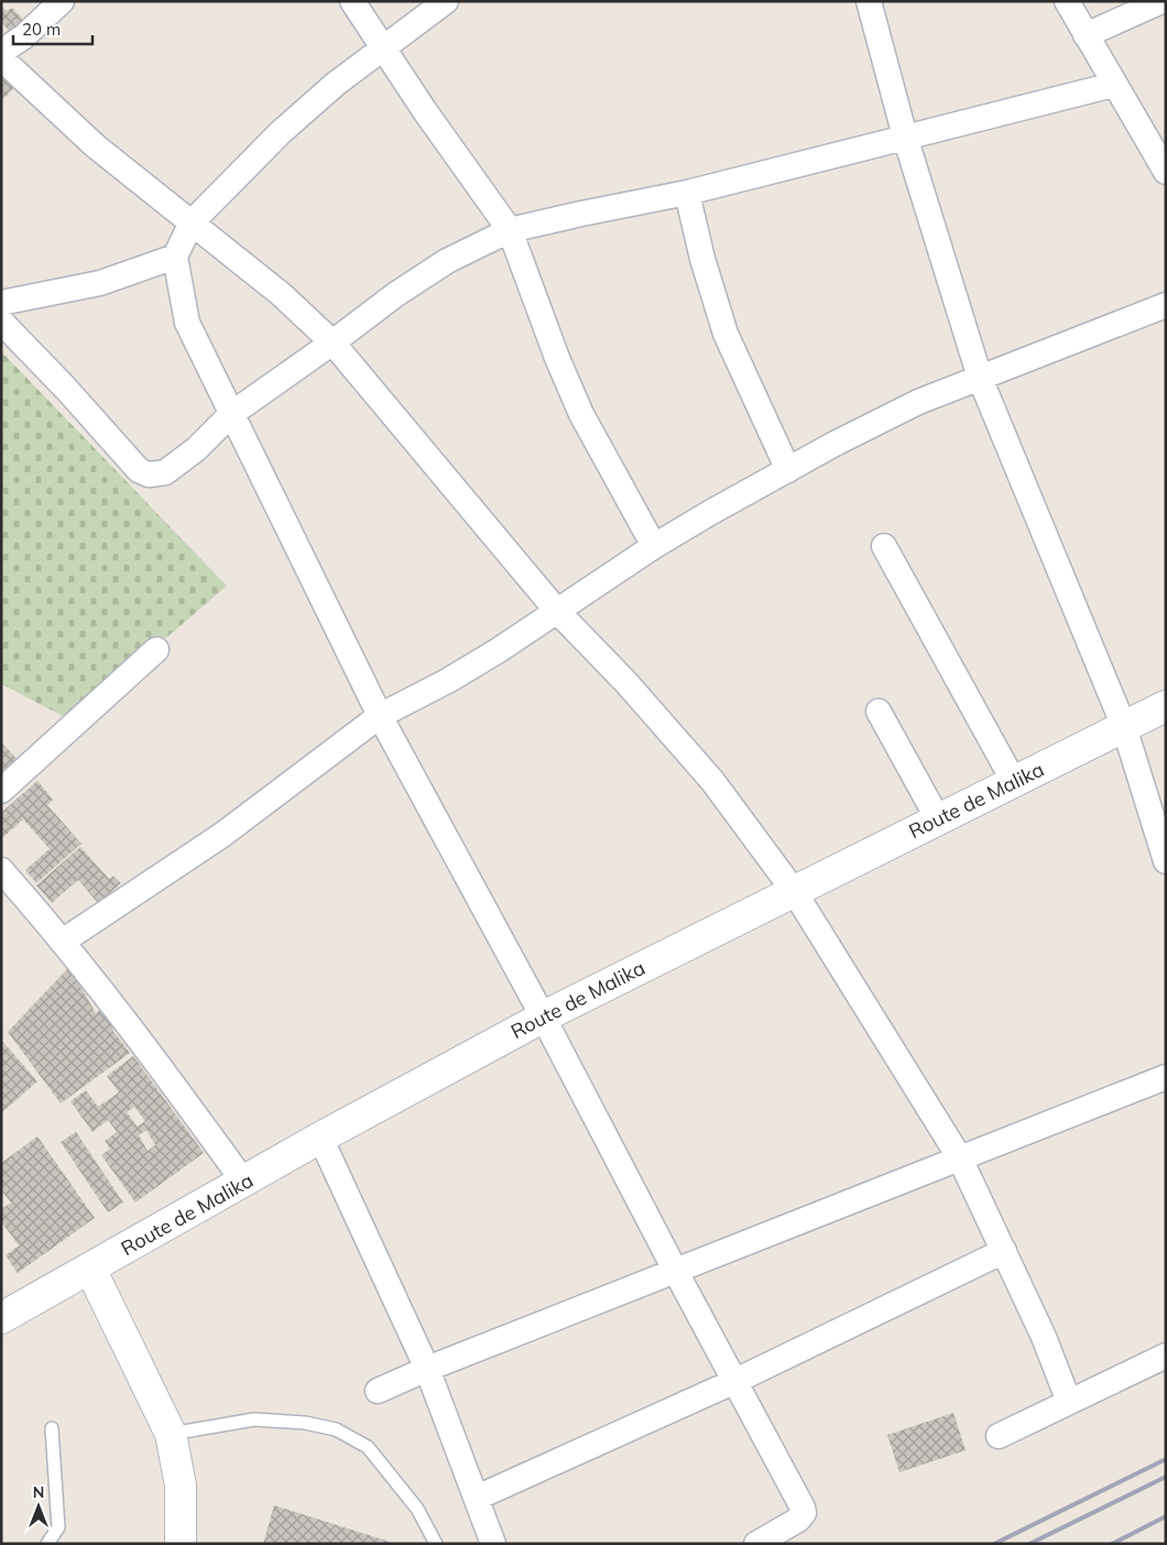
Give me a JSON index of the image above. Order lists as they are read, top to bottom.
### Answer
{
  "streets": {
    "main road": ["Route de Malika"]
  },
  "scale_bar": "20 m",
  "north": "top"
}
